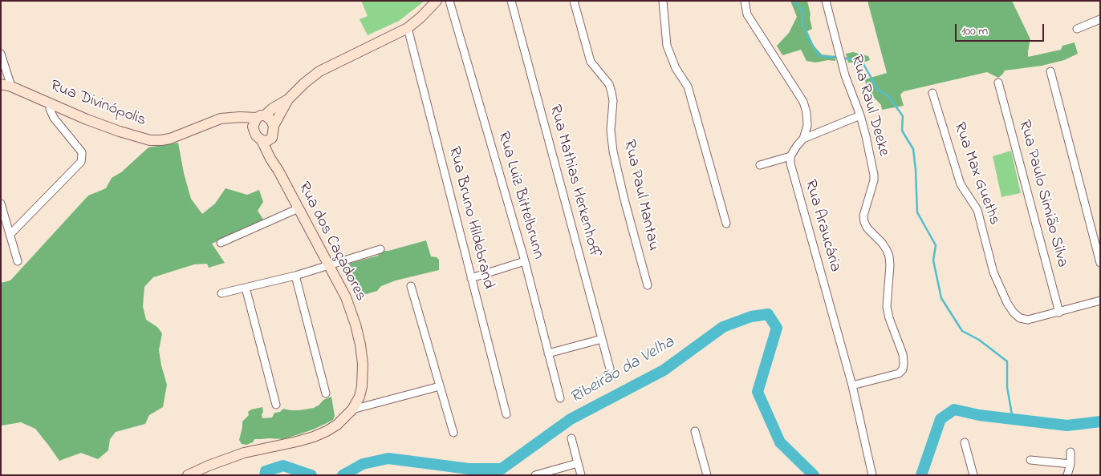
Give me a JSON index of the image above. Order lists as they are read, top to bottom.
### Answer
{
  "streets": {
    "main road": ["Rua Divinópolis", "Rua dos Caçadores"],
    "street": [
      "Rua Raul Deeke",
      "Rua Max Gueths",
      "Rua Mathias Herkenhoff",
      "Rua Paulo Simião Silva",
      "Rua Luiz Bittelbrunn",
      "Rua Paul Mantau",
      "Rua Bruno Hildebrand",
      "Rua Araucária"
    ]
  },
  "crossings": [
    ["Rua Divinópolis", "Rua dos Caçadores"],
    ["Rua Raul Deeke", "Rua Araucária"],
    ["Rua Max Gueths", "Rua Paulo Simião Silva"]
  ],
  "water": ["Ribeirão da Velha"],
  "scale_bar": "100 m"
}
